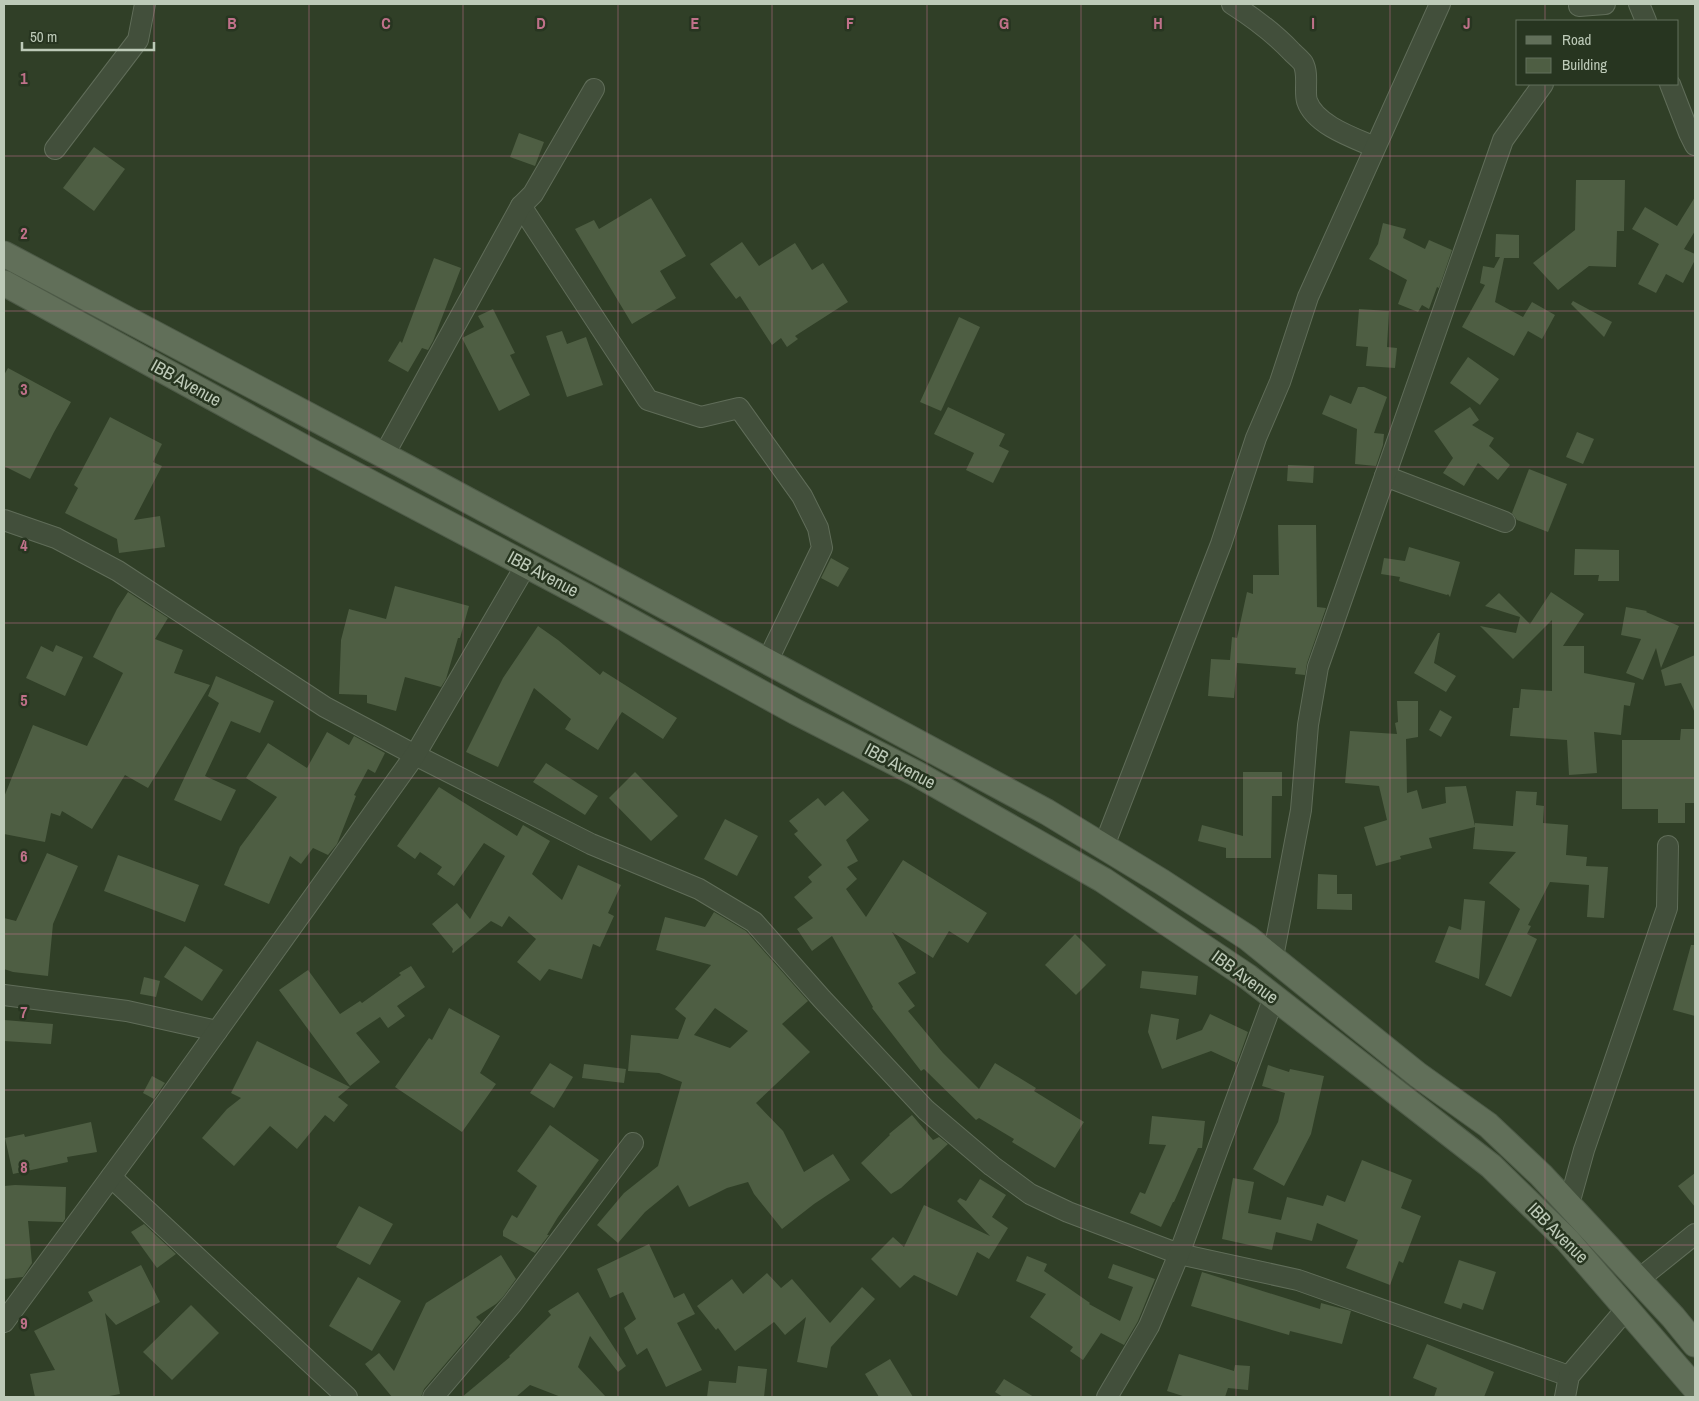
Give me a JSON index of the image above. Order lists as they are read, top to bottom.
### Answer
{
  "streets": {
    "main road": ["IBB Avenue"]
  },
  "legend": ["Road", "Building"],
  "scale_bar": "50 m",
  "grid": {
    "columns": [
      "B",
      "C",
      "D",
      "E",
      "F",
      "G",
      "H",
      "I",
      "J"
    ],
    "rows": [
      "1",
      "2",
      "3",
      "4",
      "5",
      "6",
      "7",
      "8",
      "9"
    ]
  }
}
